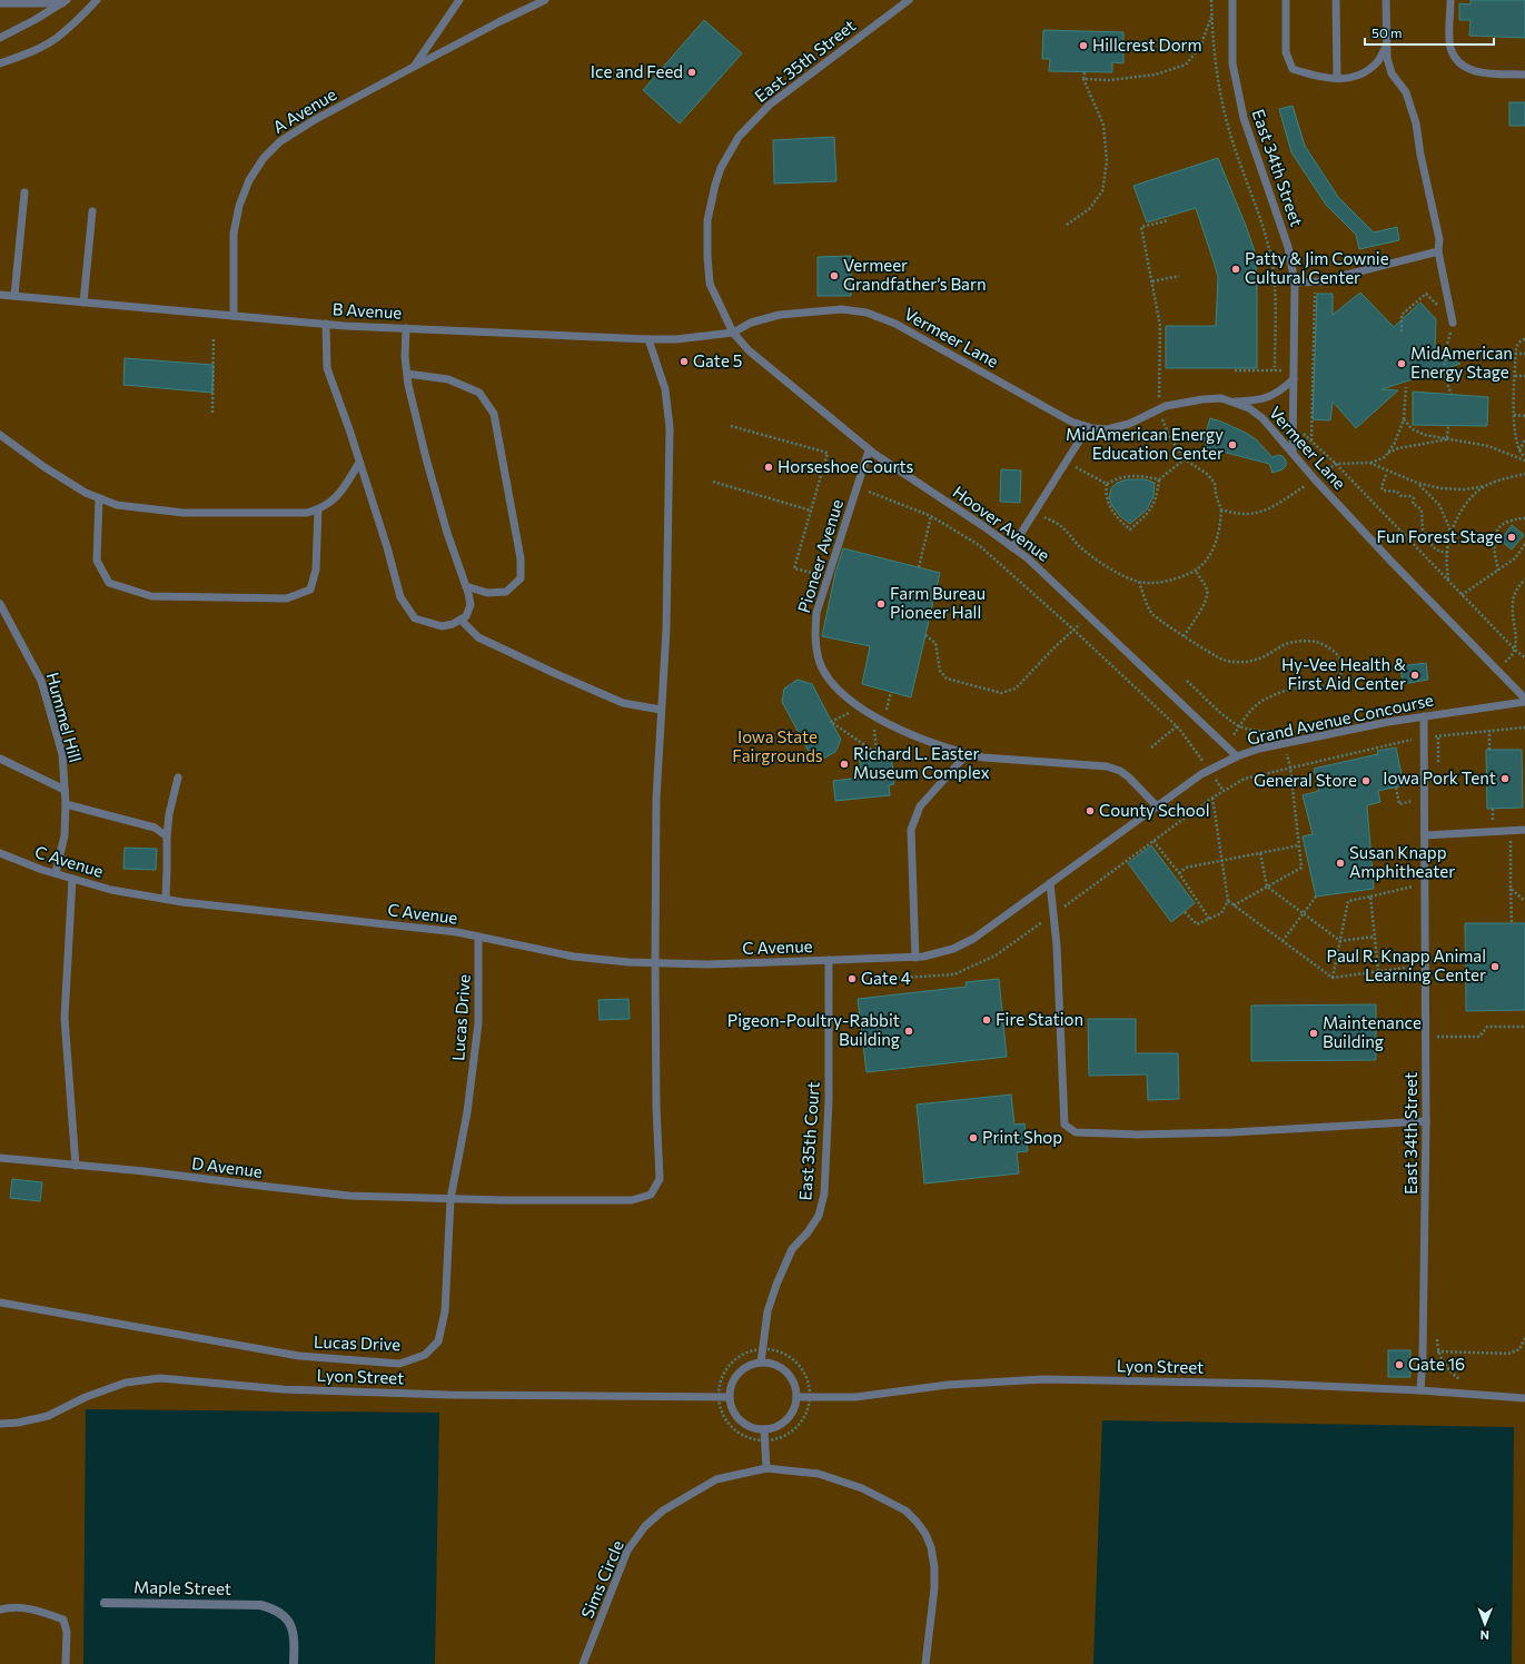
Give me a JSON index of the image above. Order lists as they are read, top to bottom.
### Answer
{
  "streets": {
    "street": ["Maple Street"],
    "lane": [
      "East 35th Street",
      "A Avenue",
      "East 34th Street",
      "B Avenue",
      "Vermeer Lane",
      "Hoover Avenue",
      "Pioneer Avenue",
      "Hummel Hill",
      "Grand Avenue Concourse",
      "C Avenue",
      "Lucas Drive",
      "East 35th Court",
      "D Avenue",
      "Lyon Street",
      "Sims Circle"
    ]
  },
  "crossings": [
    ["East 35th Street", "B Avenue"],
    ["East 35th Street", "Vermeer Lane"],
    ["East 35th Street", "Hoover Avenue"],
    ["A Avenue", "B Avenue"],
    ["East 34th Street", "Vermeer Lane"],
    ["East 34th Street", "Grand Avenue Concourse"],
    ["East 34th Street", "Lyon Street"],
    ["B Avenue", "Vermeer Lane"],
    ["B Avenue", "Hoover Avenue"],
    ["B Avenue", "D Avenue"],
    ["Vermeer Lane", "Hoover Avenue"],
    ["Vermeer Lane", "Grand Avenue Concourse"],
    ["Hoover Avenue", "Pioneer Avenue"],
    ["Hoover Avenue", "Grand Avenue Concourse"],
    ["Pioneer Avenue", "Grand Avenue Concourse"],
    ["Hummel Hill", "C Avenue"],
    ["Grand Avenue Concourse", "C Avenue"],
    ["C Avenue", "Lucas Drive"],
    ["C Avenue", "East 35th Court"],
    ["C Avenue", "D Avenue"],
    ["Lucas Drive", "D Avenue"],
    ["East 35th Court", "Lyon Street"]
  ],
  "parks": ["Iowa State Fairgrounds"],
  "places": [
    "Hillcrest Dorm",
    "Ice and Feed",
    "Patty & Jim Cownie Cultural Center",
    "Vermeer Grandfather’s Barn",
    "Gate 5",
    "MidAmerican Energy Stage",
    "MidAmerican Energy Education Center",
    "Horseshoe Courts",
    "Fun Forest Stage",
    "Farm Bureau Pioneer Hall",
    "Hy-Vee Health & First Aid Center",
    "Richard L. Easter Museum Complex",
    "Iowa Pork Tent",
    "General Store",
    "County School",
    "Susan Knapp Amphitheater",
    "Paul R. Knapp Animal Learning Center",
    "Gate 4",
    "Fire Station",
    "Pigeon-Poultry-Rabbit Building",
    "Maintenance Building",
    "Print Shop",
    "Gate 16"
  ],
  "scale_bar": "50 m",
  "north": "bottom"
}
